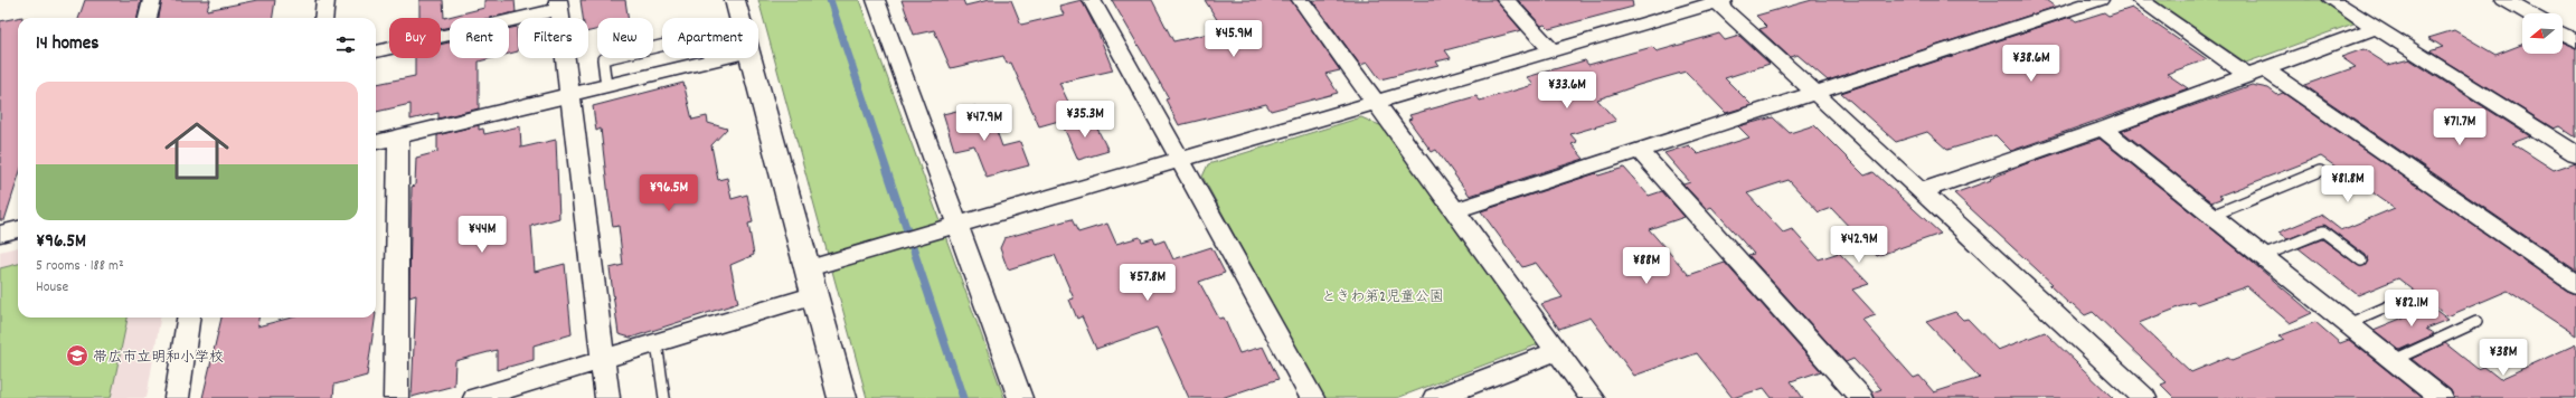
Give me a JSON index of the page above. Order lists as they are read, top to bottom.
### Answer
{
  "parks": ["ときわ第2児童公園"],
  "places": {
    "school or university": ["帯広市立明和小学校"]
  },
  "north": "left",
  "page": {
    "chip": [
      "Buy",
      "Rent",
      "Filters",
      "New",
      "Apartment"
    ],
    "heading": "14 homes",
    "price": [
      "¥45.9M",
      "¥38.6M",
      "¥33.6M",
      "¥35.3M",
      "¥47.9M",
      "¥71.7M",
      "¥81.8M",
      "¥96.5M",
      "¥44M",
      "¥42.9M",
      "¥88M",
      "¥57.8M",
      "¥82.1M",
      "¥38M"
    ],
    "list": [
      {
        "name": "¥96.5M",
        "note": "5 rooms · 188 m² · House"
      }
    ]
  }
}
